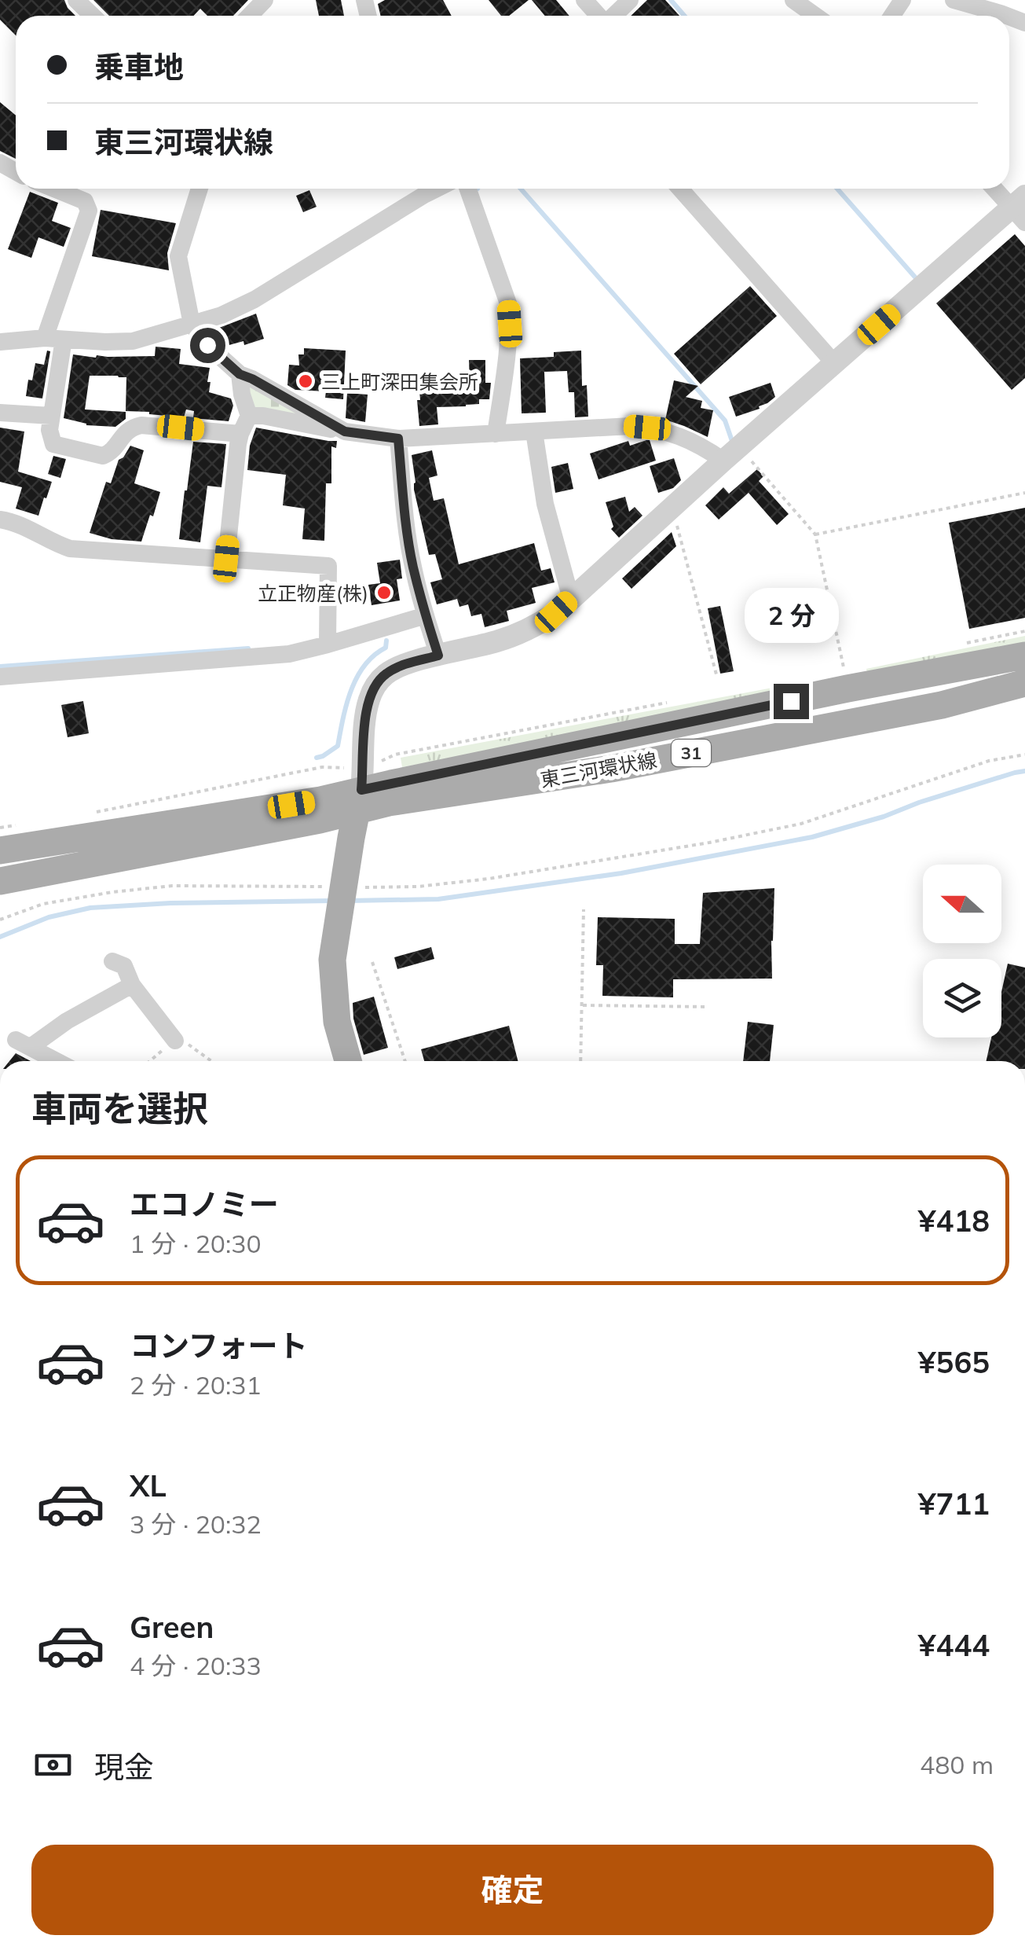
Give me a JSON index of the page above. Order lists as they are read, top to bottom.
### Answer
{
  "streets": {
    "main road": ["31", "東三河環状線"]
  },
  "places": ["三上町深田集会所", "立正物産(株)"],
  "north": "left",
  "page": {
    "banner": ["乗車地", "東三河環状線"],
    "bubble": "2 分",
    "heading": "車両を選択",
    "list": [
      {
        "name": "エコノミー",
        "note": "1 分 · 20:30",
        "value": "¥418"
      },
      {
        "name": "コンフォート",
        "note": "2 分 · 20:31",
        "value": "¥565"
      },
      {
        "name": "XL",
        "note": "3 分 · 20:32",
        "value": "¥711"
      },
      {
        "name": "Green",
        "note": "4 分 · 20:33",
        "value": "¥444"
      }
    ],
    "pay": ["現金", "480 m"],
    "buttons": "確定"
  }
}
